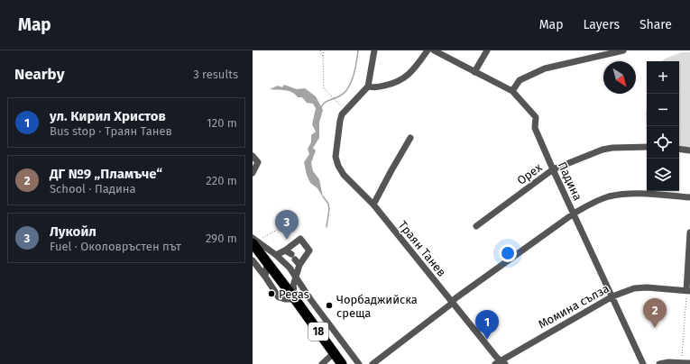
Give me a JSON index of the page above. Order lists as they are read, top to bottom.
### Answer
{
  "streets": {
    "highway": ["18"],
    "street": [
      "Орех",
      "Падина",
      "Траян Танев",
      "Момина сълза"
    ]
  },
  "crossings": [
    ["Орех", "Падина"],
    ["Падина", "Момина сълза"],
    ["Траян Танев", "Момина сълза"]
  ],
  "places": ["Pegas", "Чорбаджийска среща"],
  "north": "bottom right",
  "page": {
    "header": "Map",
    "nav": ["Map", "Layers", "Share"],
    "heading": ["Nearby", "3 results"],
    "map_buttons": ["+", "−"],
    "list": [
      {
        "mark": "1",
        "name": "ул. Кирил Христов",
        "note": "Bus stop · Траян Танев",
        "value": "120 m"
      },
      {
        "mark": "2",
        "name": "ДГ №9 „Пламъче“",
        "note": "School · Падина",
        "value": "220 m"
      },
      {
        "mark": "3",
        "name": "Лукойл",
        "note": "Fuel · Околовръстен път",
        "value": "290 m"
      }
    ],
    "pins": ["3", "2", "1"]
  }
}
